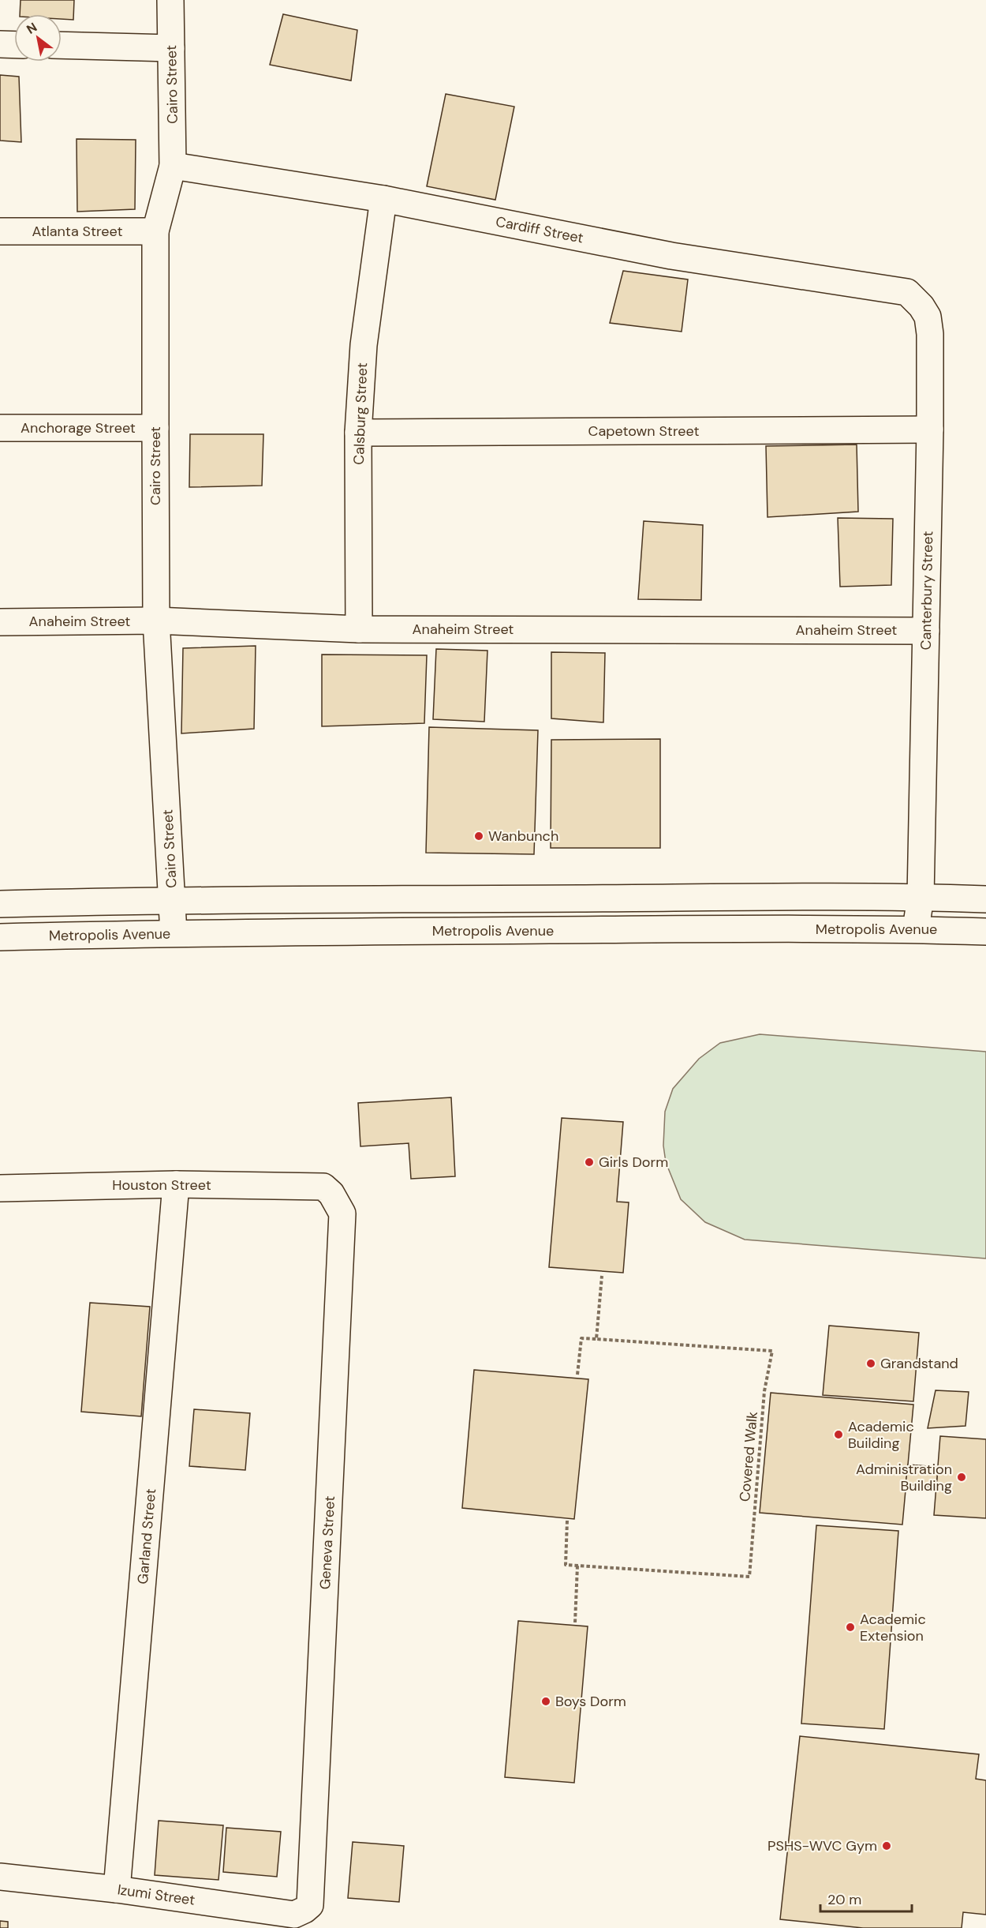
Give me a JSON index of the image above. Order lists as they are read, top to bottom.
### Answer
{
  "streets": {
    "street": [
      "Cairo Street",
      "Cardiff Street",
      "Atlanta Street",
      "Calsburg Street",
      "Anchorage Street",
      "Capetown Street",
      "Canterbury Street",
      "Anaheim Street",
      "Metropolis Avenue",
      "Houston Street",
      "Garland Street",
      "Geneva Street",
      "Izumi Street"
    ],
    "path": ["Covered Walk"]
  },
  "crossings": [
    ["Cairo Street", "Cardiff Street"],
    ["Cairo Street", "Atlanta Street"],
    ["Cairo Street", "Anchorage Street"],
    ["Cairo Street", "Anaheim Street"],
    ["Cairo Street", "Metropolis Avenue"],
    ["Cardiff Street", "Calsburg Street"],
    ["Cardiff Street", "Canterbury Street"],
    ["Calsburg Street", "Capetown Street"],
    ["Calsburg Street", "Anaheim Street"],
    ["Capetown Street", "Canterbury Street"],
    ["Canterbury Street", "Anaheim Street"],
    ["Canterbury Street", "Metropolis Avenue"],
    ["Houston Street", "Garland Street"],
    ["Houston Street", "Geneva Street"],
    ["Garland Street", "Izumi Street"],
    ["Geneva Street", "Izumi Street"]
  ],
  "places": [
    "Wanbunch",
    "Girls Dorm",
    "Grandstand",
    "Academic Building",
    "Administration Building",
    "Academic Extension",
    "Boys Dorm",
    "PSHS-WVC Gym"
  ],
  "scale_bar": "20 m",
  "north": "top left"
}
